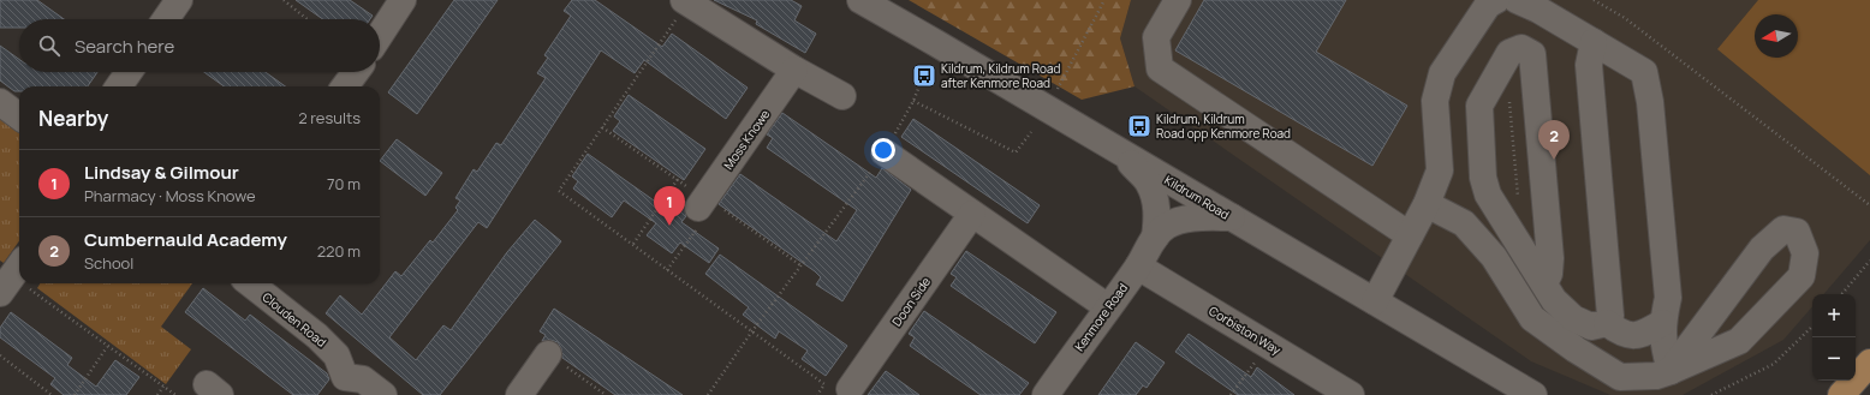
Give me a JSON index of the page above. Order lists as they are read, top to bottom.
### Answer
{
  "streets": {
    "street": [
      "Moss Knowe",
      "Kildrum Road",
      "Doon Side",
      "Kenmore Road",
      "Clouden Road",
      "Corbiston Way"
    ]
  },
  "crossings": [
    ["Kildrum Road", "Kenmore Road"],
    ["Kenmore Road", "Corbiston Way"]
  ],
  "places": {
    "bus stop": ["Kildrum, Kildrum Road after Kenmore Road", "Kildrum, Kildrum Road opp Kenmore Road"]
  },
  "north": "left",
  "page": {
    "search": "Search here",
    "heading": ["Nearby", "2 results"],
    "pins": ["2", "1"],
    "list": [
      {
        "mark": "1",
        "name": "Lindsay & Gilmour",
        "note": "Pharmacy · Moss Knowe",
        "value": "70 m"
      },
      {
        "mark": "2",
        "name": "Cumbernauld Academy",
        "note": "School",
        "value": "220 m"
      }
    ],
    "map_buttons": ["+", "−"]
  }
}
